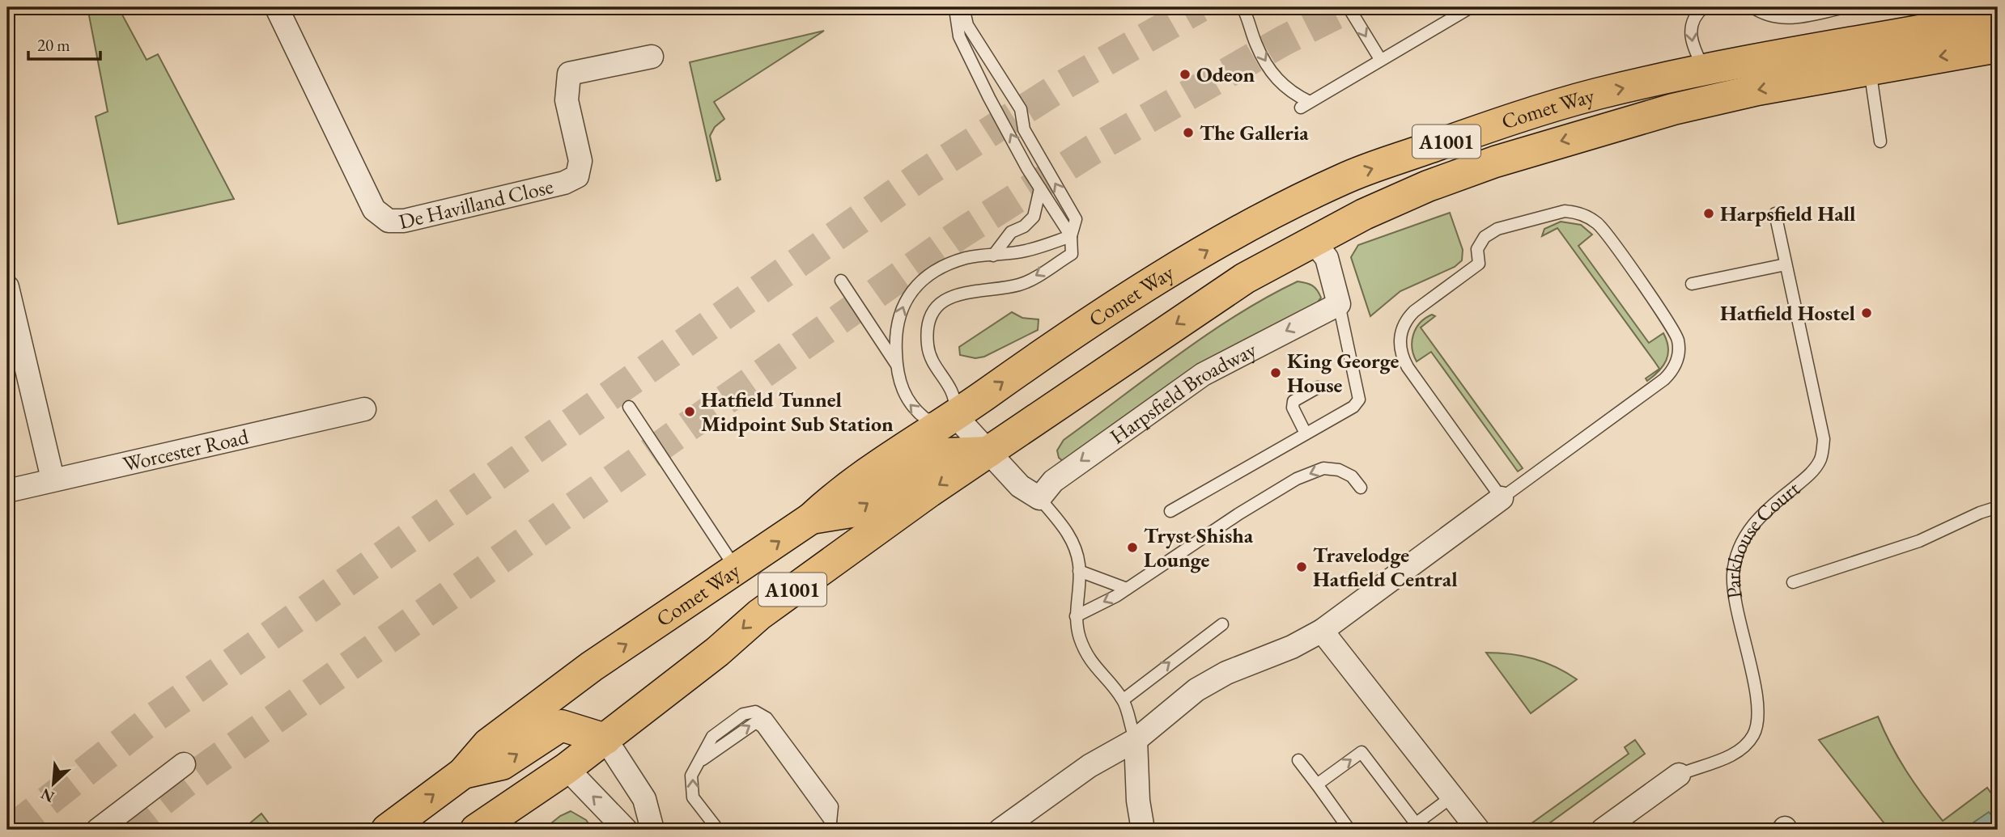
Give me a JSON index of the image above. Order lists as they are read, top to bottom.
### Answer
{
  "streets": {
    "main road": ["Comet Way", "A1001"],
    "street": [
      "De Havilland Close",
      "Harpsfield Broadway",
      "Worcester Road",
      "Parkhouse Court"
    ]
  },
  "crossings": [
    ["Comet Way", "A1001"]
  ],
  "one_way": ["Harpsfield Broadway"],
  "places": [
    "Odeon",
    "The Galleria",
    "Harpsfield Hall",
    "Hatfield Hostel",
    "King George House",
    "Hatfield Tunnel Midpoint Sub Station",
    "Tryst Shisha Lounge",
    "Travelodge Hatfield Central"
  ],
  "scale_bar": "20 m",
  "north": "bottom left"
}
